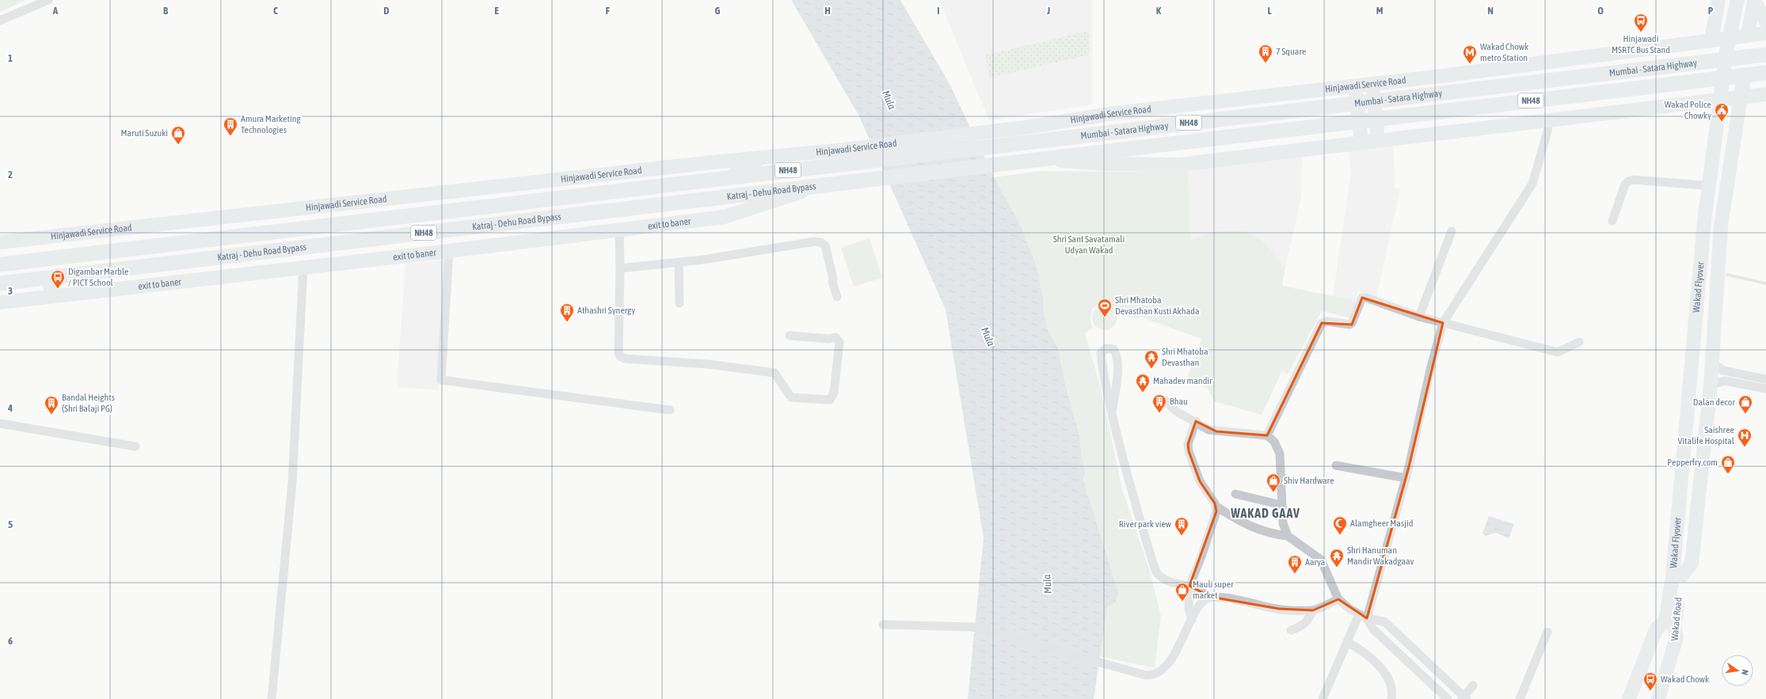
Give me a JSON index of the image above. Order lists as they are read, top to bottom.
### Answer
{
  "streets": {
    "highway": ["Mumbai - Satara Highway", "NH48", "Katraj - Dehu Road Bypass"],
    "main road": [
      "Hinjawadi Service Road",
      "exit to baner",
      "Wakad Flyover",
      "Wakad Road"
    ]
  },
  "crossings": [
    ["Mumbai - Satara Highway", "Katraj - Dehu Road Bypass"],
    ["Hinjawadi Service Road", "Katraj - Dehu Road Bypass"],
    ["Katraj - Dehu Road Bypass", "exit to baner"],
    ["Wakad Flyover", "Wakad Road"]
  ],
  "districts": ["WAKAD GAAV"],
  "water": ["Mula"],
  "parks": ["Shri Sant Savatamali Udyan Wakad"],
  "places": {
    "bus stop": ["Hinjawadi MSRTC Bus Stand", "Digambar Marble / PICT School", "Wakad Chowk"],
    "building": [
      "7 Square",
      "Amura Marketing Technologies",
      "Athashri Synergy",
      "Bhau",
      "Bandal Heights (Shri Balaji PG)",
      "River park view",
      "Aarya"
    ],
    "metro station": ["Wakad Chowk metro Station"],
    "public building": ["Wakad Police Chowky"],
    "shop": [
      "Maruti Suzuki",
      "Dalan decor",
      "Pepperfry.com",
      "Shiv Hardware",
      "Mauli super market"
    ],
    "sports": ["Shri Mhatoba Devasthan Kusti Akhada"],
    "temple": ["Shri Mhatoba Devasthan", "Mahadev mandir", "Shri Hanuman Mandir Wakadgaav"],
    "hospital": ["Saishree Vitalife Hospital"],
    "mosque": ["Alamgheer Masjid"]
  },
  "north": "right",
  "grid": {
    "columns": [
      "A",
      "B",
      "C",
      "D",
      "E",
      "F",
      "G",
      "H",
      "I",
      "J",
      "K",
      "L",
      "M",
      "N",
      "O",
      "P"
    ],
    "rows": [
      "1",
      "2",
      "3",
      "4",
      "5",
      "6"
    ]
  }
}
